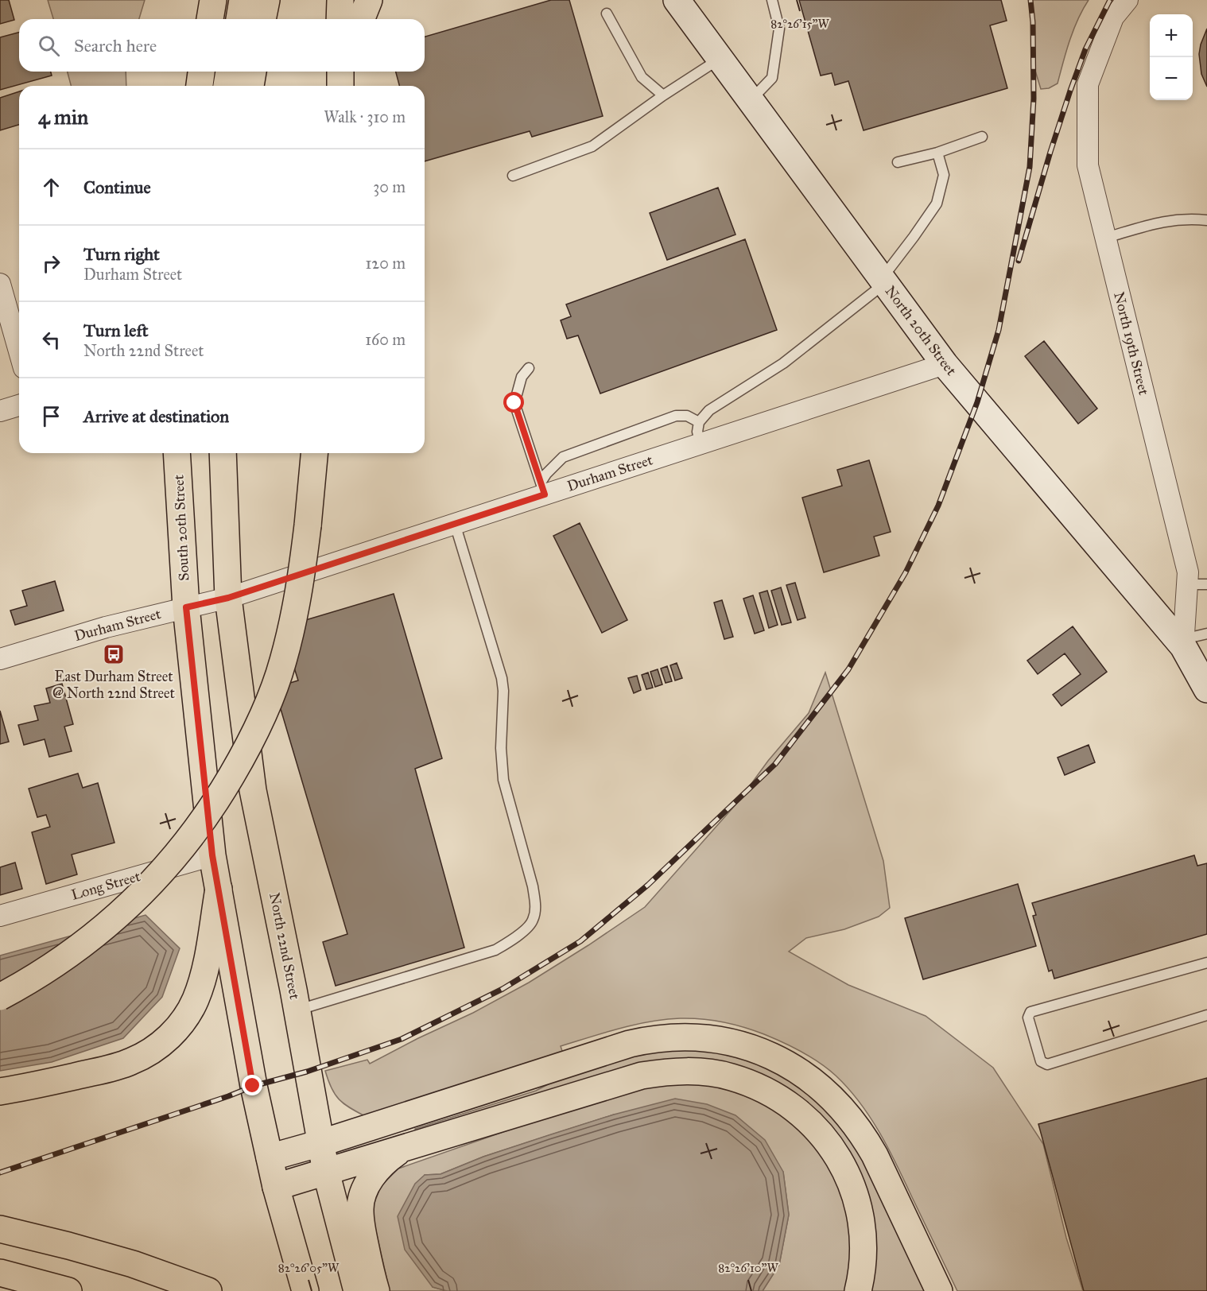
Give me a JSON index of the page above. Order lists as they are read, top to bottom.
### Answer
{
  "streets": {
    "main road": ["South 20th Street", "North 22nd Street"],
    "street": [
      "North 20th Street",
      "North 19th Street",
      "Durham Street",
      "Long Street"
    ]
  },
  "crossings": [
    ["North 20th Street", "North 19th Street"],
    ["North 20th Street", "Durham Street"],
    ["Durham Street", "South 20th Street"],
    ["Durham Street", "North 22nd Street"]
  ],
  "places": {
    "bus stop": ["East Durham Street @ North 22nd Street"]
  },
  "page": {
    "map_buttons": ["+", "−"],
    "search": "Search here",
    "heading": ["4 min", "Walk · 310 m"],
    "list": [
      ["Continue", "30 m"],
      ["Turn right", "Durham Street", "120 m"],
      ["Turn left", "North 22nd Street", "160 m"],
      "Arrive at destination"
    ]
  },
  "coordinates": ["82°26'15\"W", "82°26'05\"W", "82°26'10\"W"]
}
